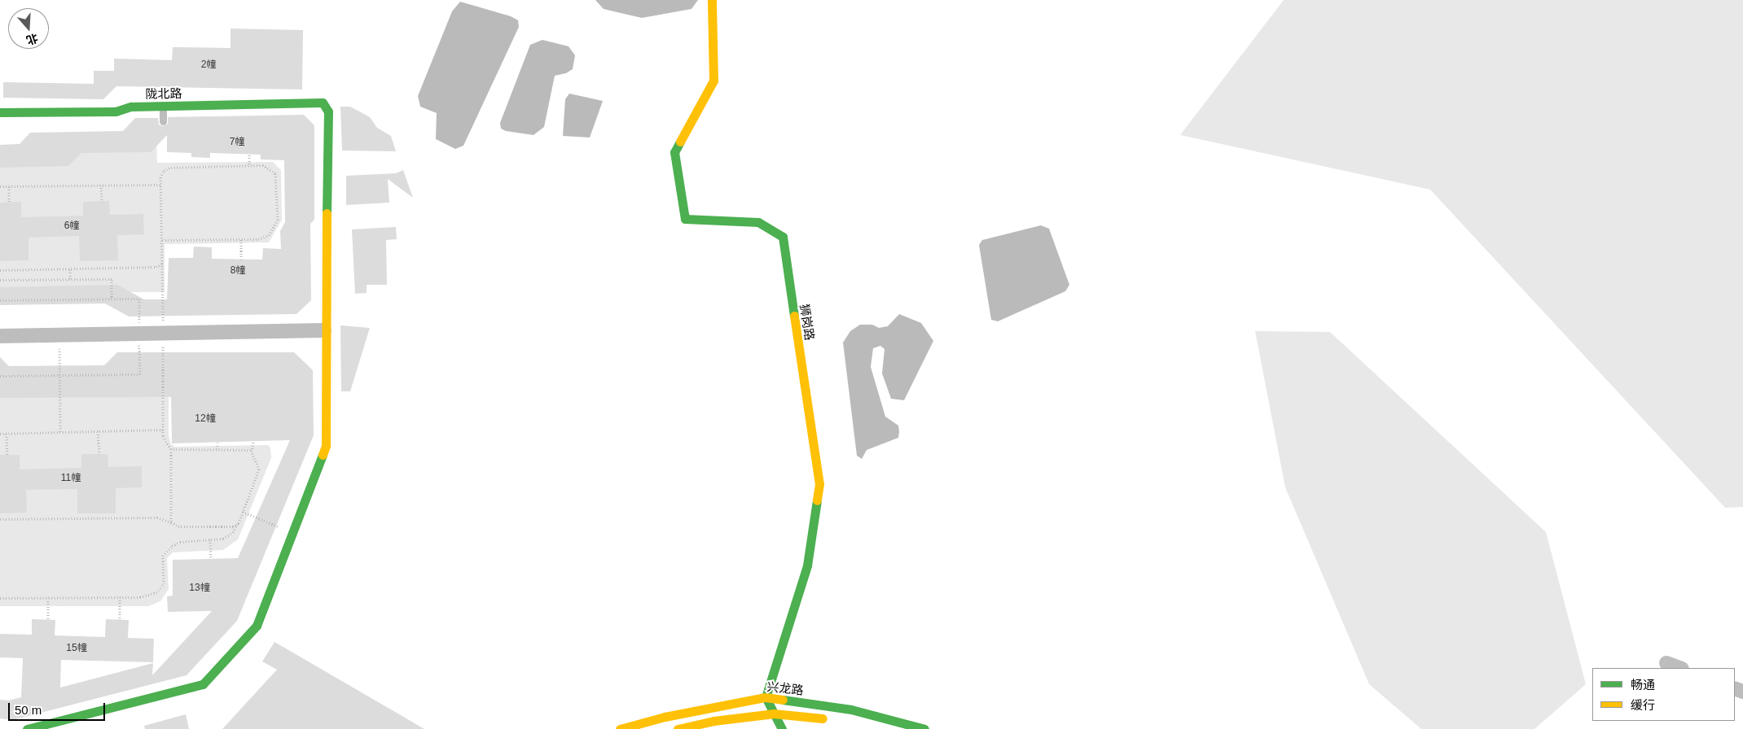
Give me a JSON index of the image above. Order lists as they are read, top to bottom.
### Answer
{
  "streets": {
    "street": ["陇北路", "狮岗路", "兴龙路"]
  },
  "crossings": [
    ["狮岗路", "兴龙路"]
  ],
  "house_numbers": [
    "2幢",
    "7幢",
    "6幢",
    "8幢",
    "12幢",
    "11幢",
    "13幢",
    "15幢"
  ],
  "legend": ["畅通", "缓行"],
  "scale_bar": "50 m",
  "north": "bottom"
}
